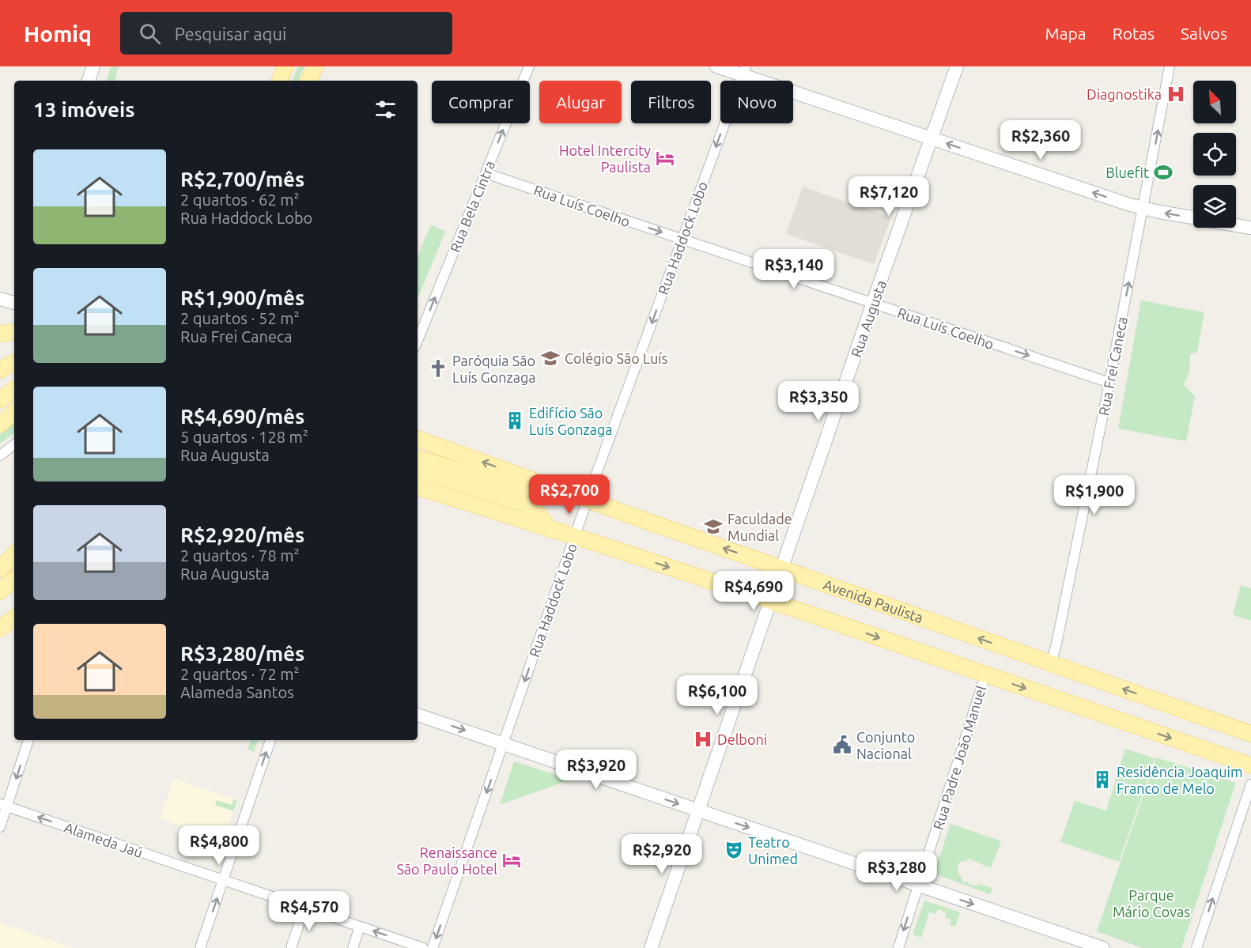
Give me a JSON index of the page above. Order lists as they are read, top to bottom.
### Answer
{
  "streets": {
    "main road": ["Avenida Paulista"],
    "street": [
      "Rua Luís Coelho",
      "Rua Bela Cintra",
      "Rua Haddock Lobo",
      "Rua Augusta",
      "Rua Frei Caneca",
      "Rua Padre João Manuel",
      "Alameda Jaú"
    ]
  },
  "crossings": [
    ["Rua Luís Coelho", "Rua Bela Cintra"],
    ["Rua Luís Coelho", "Rua Haddock Lobo"],
    ["Rua Luís Coelho", "Rua Augusta"],
    ["Rua Luís Coelho", "Rua Frei Caneca"],
    ["Rua Haddock Lobo", "Avenida Paulista"],
    ["Rua Augusta", "Avenida Paulista"],
    ["Rua Frei Caneca", "Avenida Paulista"]
  ],
  "one_way": [
    "Rua Luís Coelho",
    "Rua Bela Cintra",
    "Rua Haddock Lobo",
    "Rua Frei Caneca",
    "Alameda Jaú"
  ],
  "parks": ["Parque Mário Covas"],
  "places": {
    "hospital": ["Diagnostika", "Delboni"],
    "hotel": ["Hotel Intercity Paulista", "Renaissance São Paulo Hotel"],
    "sports": ["Bluefit"],
    "school or university": ["Colégio São Luís", "Faculdade Mundial"],
    "church": ["Paróquia São Luís Gonzaga"],
    "building": ["Edifício São Luís Gonzaga", "Residência Joaquim Franco de Melo"],
    "public building": ["Conjunto Nacional"],
    "theatre": ["Teatro Unimed"]
  },
  "north": "top left",
  "page": {
    "header": "Homiq",
    "search": "Pesquisar aqui",
    "nav": ["Mapa", "Rotas", "Salvos"],
    "chip": [
      "Comprar",
      "Alugar",
      "Filtros",
      "Novo"
    ],
    "heading": "13 imóveis",
    "price": [
      "R$2,360",
      "R$7,120",
      "R$3,140",
      "R$3,350",
      "R$2,700",
      "R$1,900",
      "R$4,690",
      "R$6,100",
      "R$3,920",
      "R$4,800",
      "R$2,920",
      "R$3,280",
      "R$4,570"
    ],
    "list": [
      {
        "name": "R$2,700/mês",
        "note": "2 quartos · 62 m² · Rua Haddock Lobo"
      },
      {
        "name": "R$1,900/mês",
        "note": "2 quartos · 52 m² · Rua Frei Caneca"
      },
      {
        "name": "R$4,690/mês",
        "note": "5 quartos · 128 m² · Rua Augusta"
      },
      {
        "name": "R$2,920/mês",
        "note": "2 quartos · 78 m² · Rua Augusta"
      },
      {
        "name": "R$3,280/mês",
        "note": "2 quartos · 72 m² · Alameda Santos"
      }
    ]
  }
}
